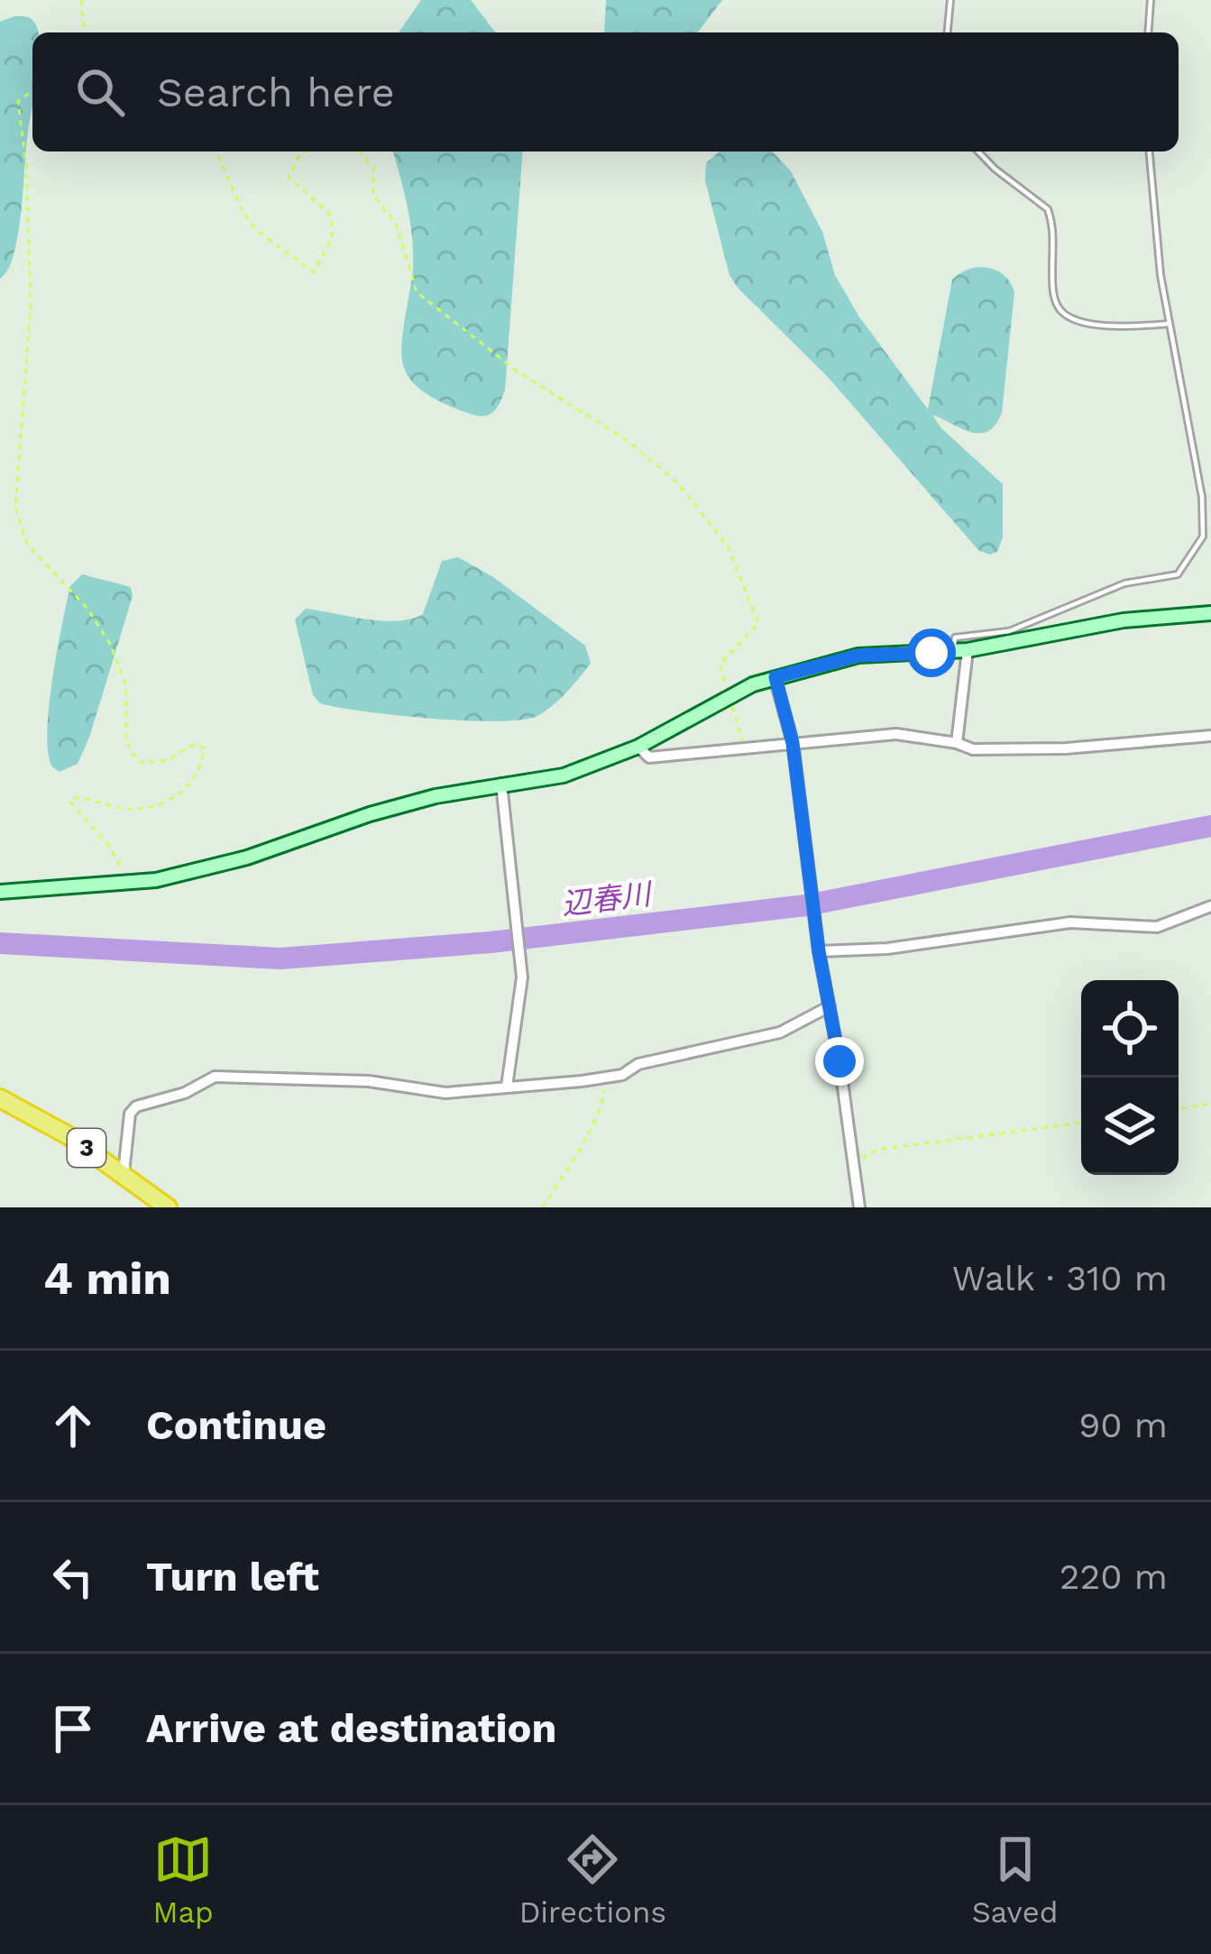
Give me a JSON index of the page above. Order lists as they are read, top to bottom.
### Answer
{
  "streets": {
    "highway": ["3"]
  },
  "water": ["辺春川"],
  "page": {
    "search": "Search here",
    "heading": ["4 min", "Walk · 310 m"],
    "list": [
      ["Continue", "90 m"],
      ["Turn left", "220 m"],
      "Arrive at destination"
    ],
    "nav": ["Map", "Directions", "Saved"]
  }
}
